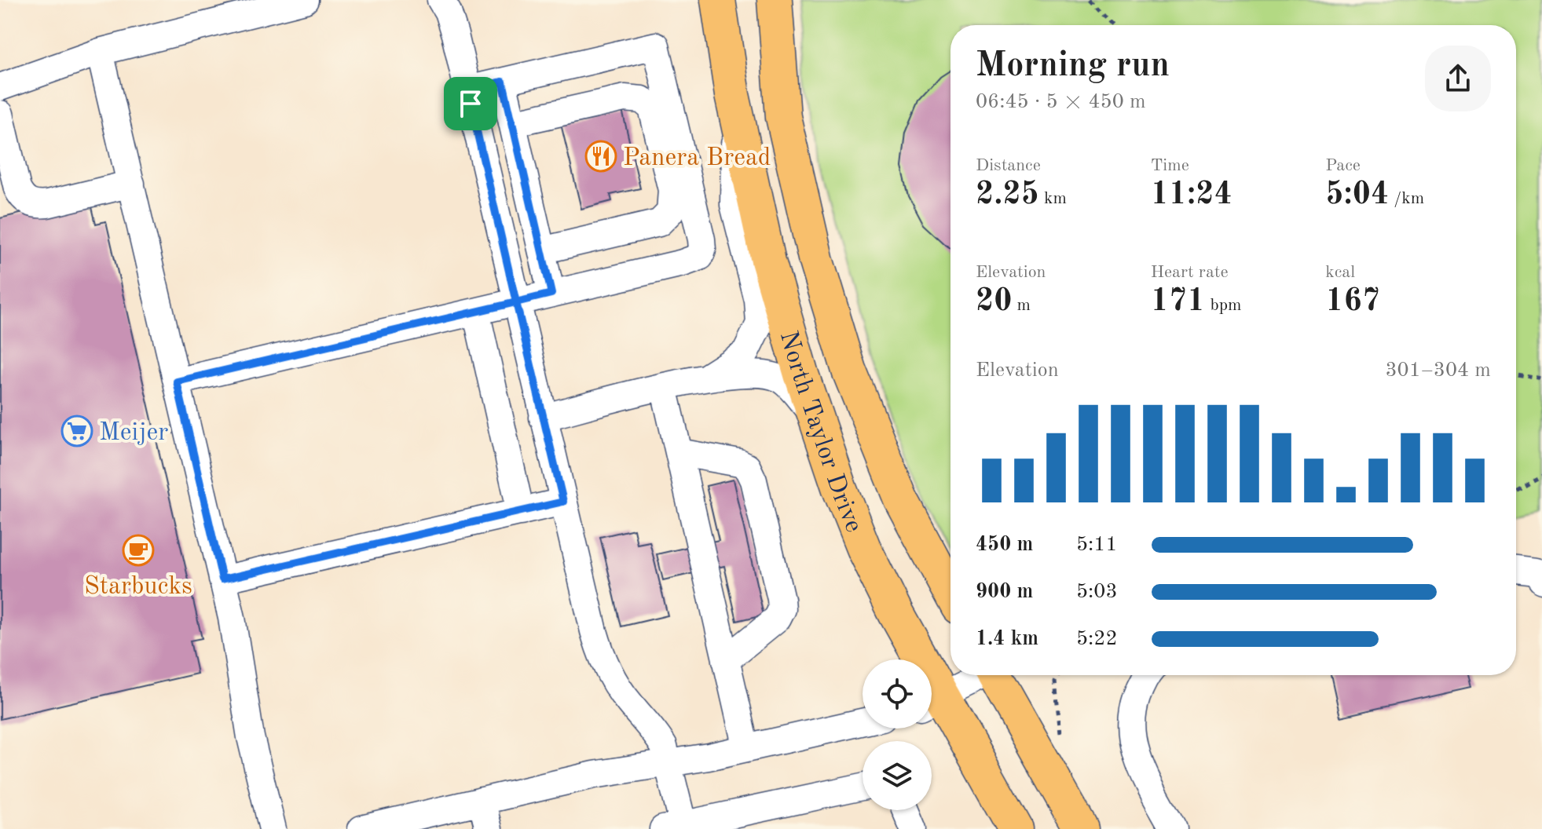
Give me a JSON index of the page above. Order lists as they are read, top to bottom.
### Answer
{
  "streets": {
    "main road": ["North Taylor Drive"]
  },
  "places": {
    "restaurant": ["Panera Bread"],
    "supermarket": ["Meijer"],
    "cafe": ["Starbucks"]
  },
  "page": {
    "heading": ["Morning run", "06:45 · 5 × 450 m"],
    "stats": [
      ["Distance", "2.25 km"],
      ["Time", "11:24"],
      ["Pace", "5:04 /km"],
      ["Elevation", "20 m"],
      ["Heart rate", "171 bpm"],
      ["kcal", "167"]
    ],
    "chart": ["Elevation", "301–304 m"],
    "list": [
      {
        "name": "450 m",
        "note": "5:11"
      },
      {
        "name": "900 m",
        "note": "5:03"
      },
      {
        "name": "1.4 km",
        "note": "5:22"
      }
    ]
  }
}
